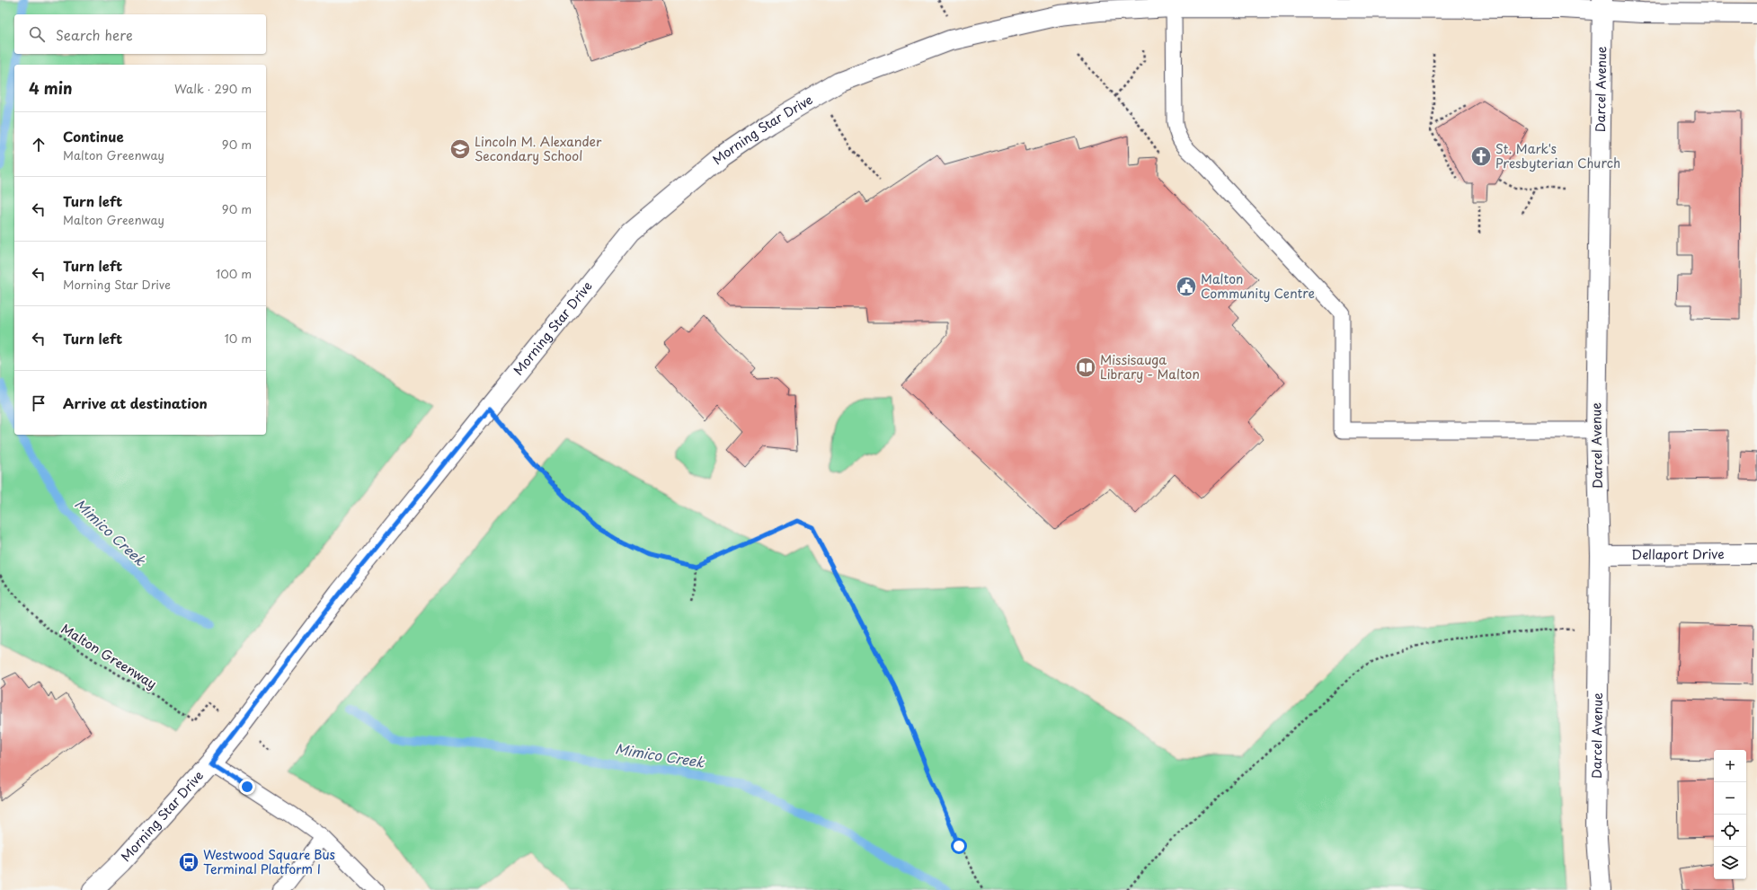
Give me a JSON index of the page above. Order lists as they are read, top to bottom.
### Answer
{
  "streets": {
    "street": ["Darcel Avenue", "Morning Star Drive", "Dellaport Drive"],
    "path": ["Malton Greenway"]
  },
  "crossings": [
    ["Darcel Avenue", "Morning Star Drive"],
    ["Darcel Avenue", "Dellaport Drive"]
  ],
  "water": ["Mimico Creek"],
  "places": {
    "school or university": ["Lincoln M. Alexander Secondary School"],
    "church": ["St. Mark's Presbyterian Church"],
    "public building": ["Malton Community Centre"],
    "library": ["Missisauga Library - Malton"],
    "bus stop": ["Westwood Square Bus Terminal Platform I"]
  },
  "page": {
    "search": "Search here",
    "heading": ["4 min", "Walk · 290 m"],
    "list": [
      ["Continue", "Malton Greenway", "90 m"],
      ["Turn left", "Malton Greenway", "90 m"],
      ["Turn left", "Morning Star Drive", "100 m"],
      ["Turn left", "10 m"],
      "Arrive at destination"
    ],
    "map_buttons": ["+", "−"]
  }
}
